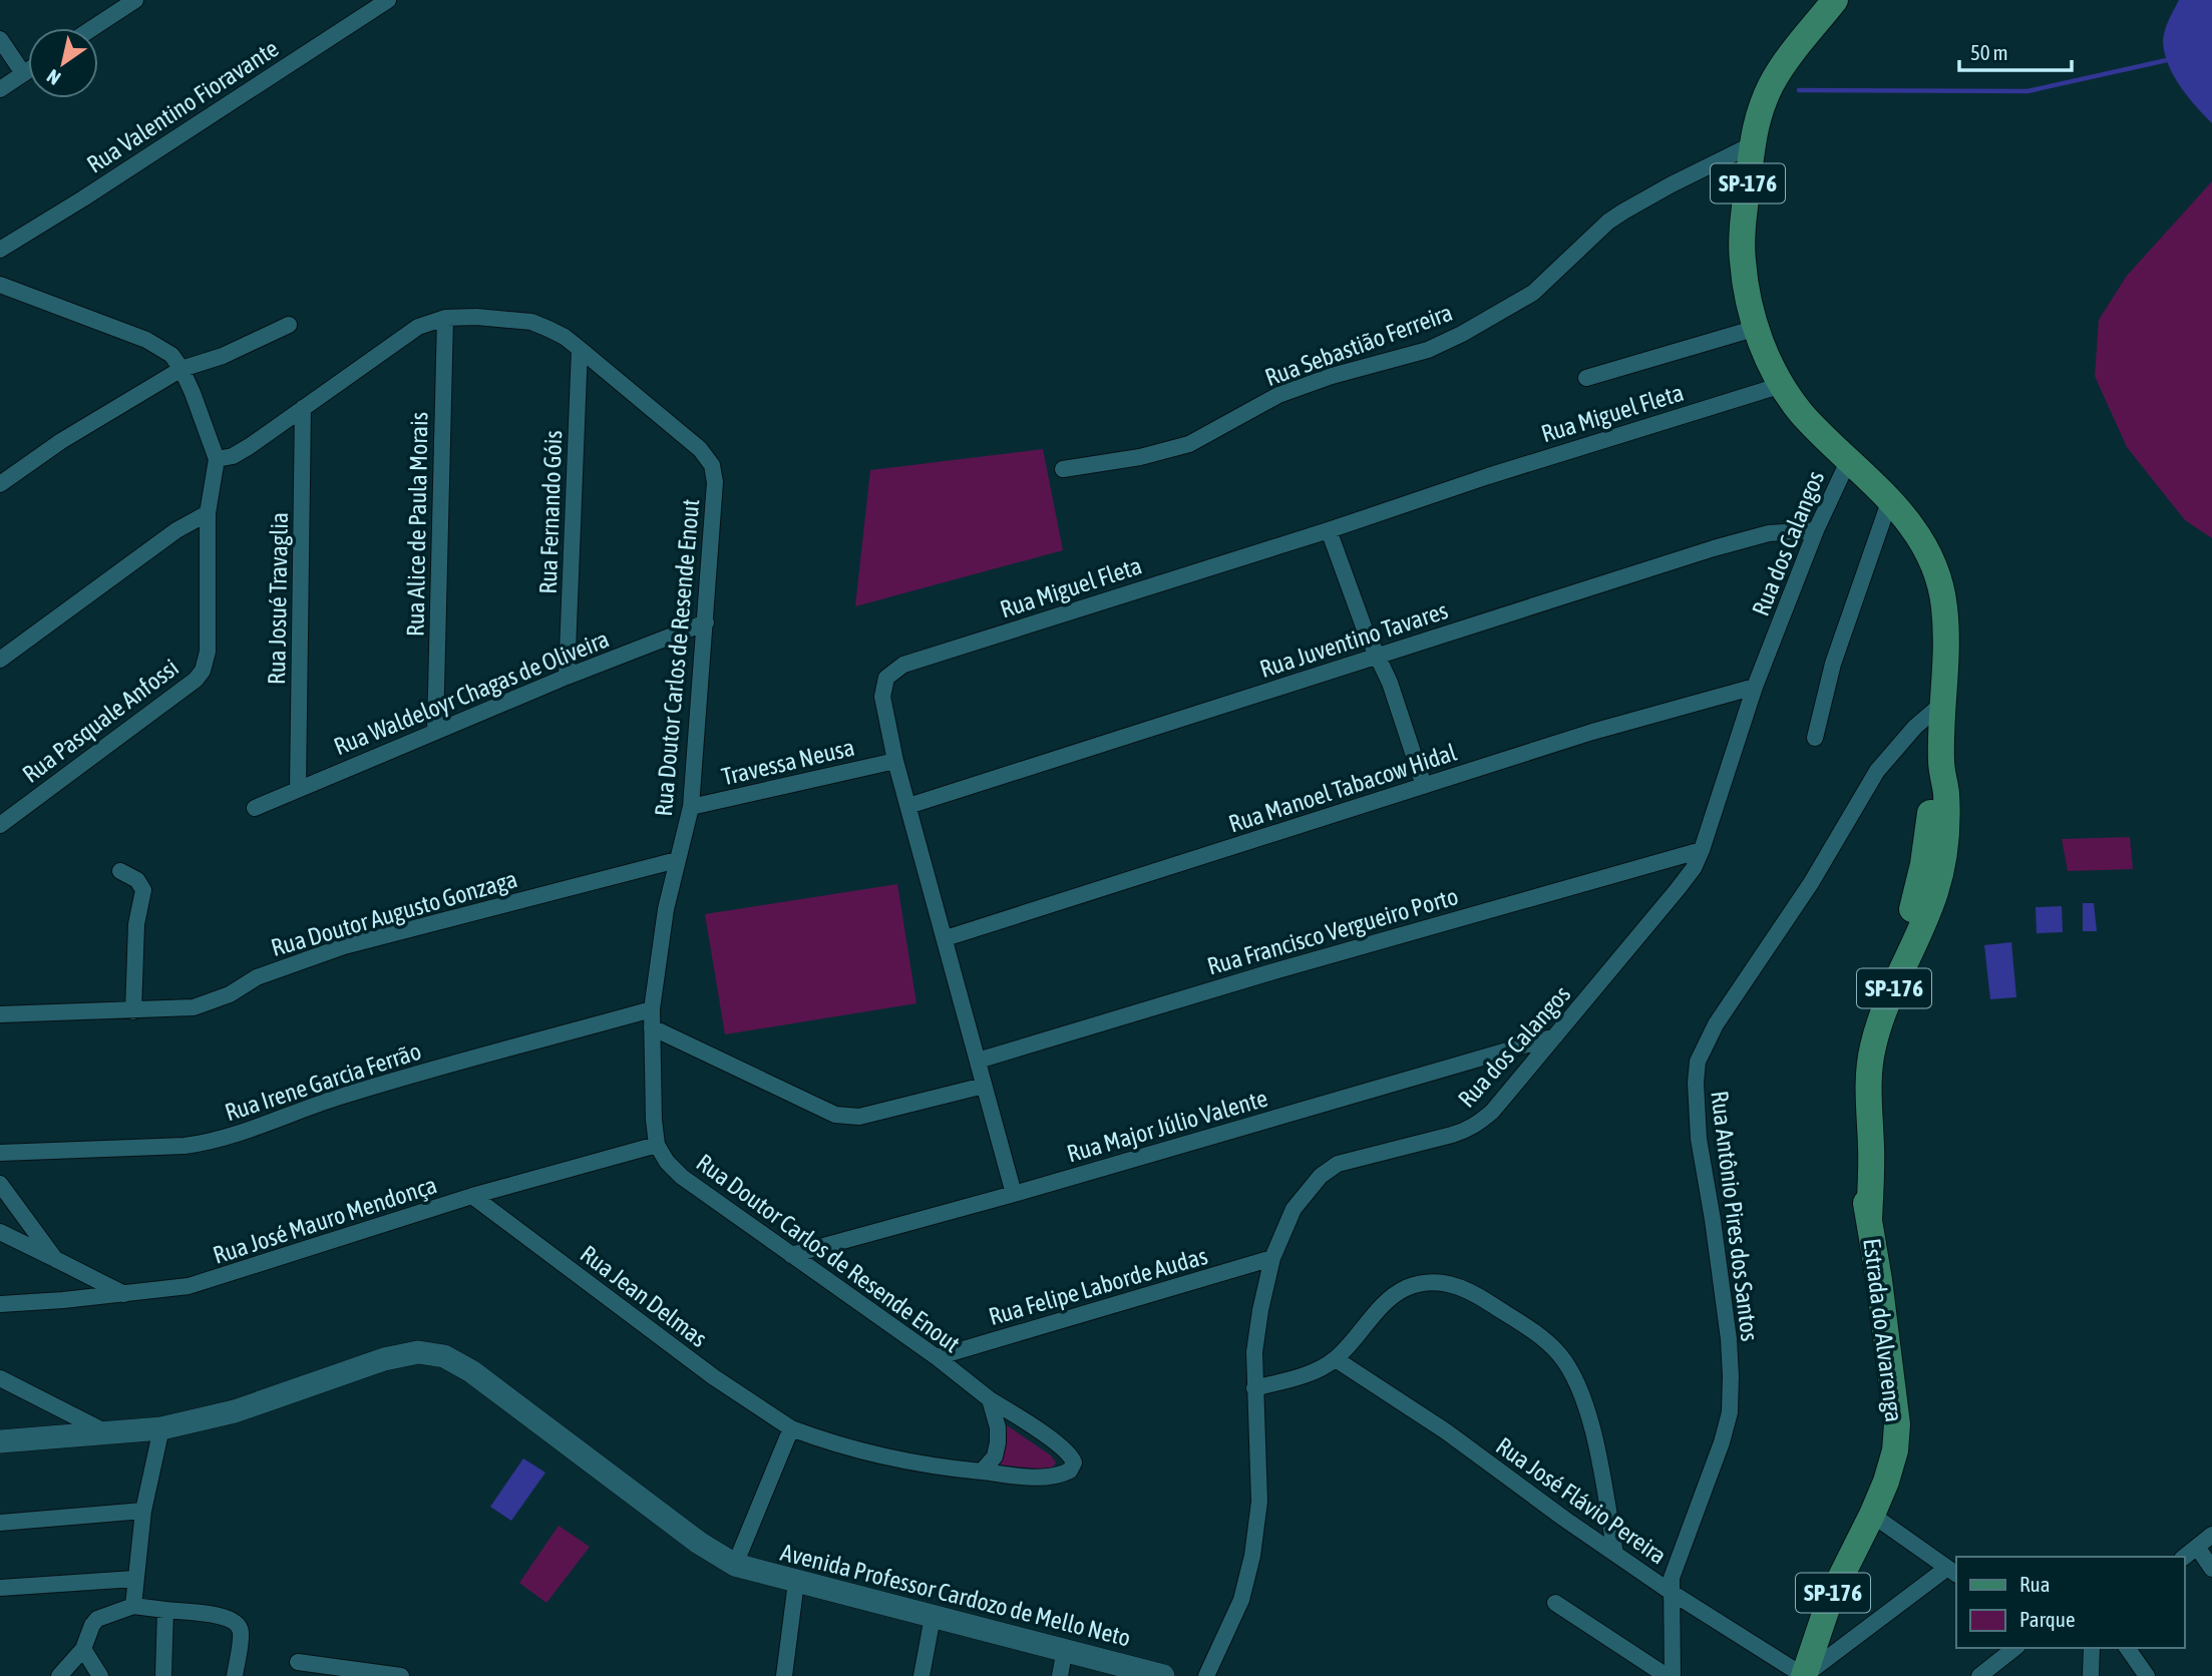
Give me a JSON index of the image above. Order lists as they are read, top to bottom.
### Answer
{
  "streets": {
    "main road": ["SP-176", "Estrada do Alvarenga", "Avenida Professor Cardozo de Mello Neto"],
    "street": [
      "Rua Valentino Fioravante",
      "Rua Sebastião Ferreira",
      "Rua Miguel Fleta",
      "Rua Fernando Góis",
      "Rua Alice de Paula Morais",
      "Rua dos Calangos",
      "Rua Josué Travaglia",
      "Rua Juventino Tavares",
      "Rua Doutor Carlos de Resende Enout",
      "Rua Waldeloyr Chagas de Oliveira",
      "Rua Pasquale Anfossi",
      "Travessa Neusa",
      "Rua Manoel Tabacow Hidal",
      "Rua Doutor Augusto Gonzaga",
      "Rua Francisco Vergueiro Porto",
      "Rua Irene Garcia Ferrão",
      "Rua Major Júlio Valente",
      "Rua Antônio Pires dos Santos",
      "Rua José Mauro Mendonça",
      "Rua Felipe Laborde Audas",
      "Rua Jean Delmas",
      "Rua José Flávio Pereira"
    ]
  },
  "crossings": [
    ["Rua Sebastião Ferreira", "Estrada do Alvarenga"],
    ["Rua Miguel Fleta", "Rua Juventino Tavares"],
    ["Rua Miguel Fleta", "Travessa Neusa"],
    ["Rua Miguel Fleta", "Rua Manoel Tabacow Hidal"],
    ["Rua Miguel Fleta", "Rua Francisco Vergueiro Porto"],
    ["Rua Miguel Fleta", "Rua Major Júlio Valente"],
    ["Rua Miguel Fleta", "Estrada do Alvarenga"],
    ["Rua Fernando Góis", "Rua Doutor Carlos de Resende Enout"],
    ["Rua Fernando Góis", "Rua Waldeloyr Chagas de Oliveira"],
    ["Rua Alice de Paula Morais", "Rua Doutor Carlos de Resende Enout"],
    ["Rua Alice de Paula Morais", "Rua Waldeloyr Chagas de Oliveira"],
    ["Rua dos Calangos", "Rua Juventino Tavares"],
    ["Rua dos Calangos", "Rua Manoel Tabacow Hidal"],
    ["Rua dos Calangos", "Rua Francisco Vergueiro Porto"],
    ["Rua dos Calangos", "Rua Major Júlio Valente"],
    ["Rua dos Calangos", "Rua Felipe Laborde Audas"],
    ["Rua dos Calangos", "Estrada do Alvarenga"],
    ["Rua Josué Travaglia", "Rua Doutor Carlos de Resende Enout"],
    ["Rua Josué Travaglia", "Rua Waldeloyr Chagas de Oliveira"],
    ["Rua Doutor Carlos de Resende Enout", "Rua Waldeloyr Chagas de Oliveira"],
    ["Rua Doutor Carlos de Resende Enout", "Travessa Neusa"],
    ["Rua Doutor Carlos de Resende Enout", "Rua Doutor Augusto Gonzaga"],
    ["Rua Doutor Carlos de Resende Enout", "Rua Irene Garcia Ferrão"],
    ["Rua Doutor Carlos de Resende Enout", "Rua Major Júlio Valente"],
    ["Rua Doutor Carlos de Resende Enout", "Rua José Mauro Mendonça"],
    ["Rua Doutor Carlos de Resende Enout", "Rua Felipe Laborde Audas"],
    ["Rua Antônio Pires dos Santos", "Estrada do Alvarenga"],
    ["Rua Antônio Pires dos Santos", "Rua José Flávio Pereira"],
    ["Rua José Mauro Mendonça", "Rua Jean Delmas"],
    ["Estrada do Alvarenga", "Rua José Flávio Pereira"]
  ],
  "legend": ["Rua", "Parque"],
  "scale_bar": "50 m",
  "north": "bottom left"
}
